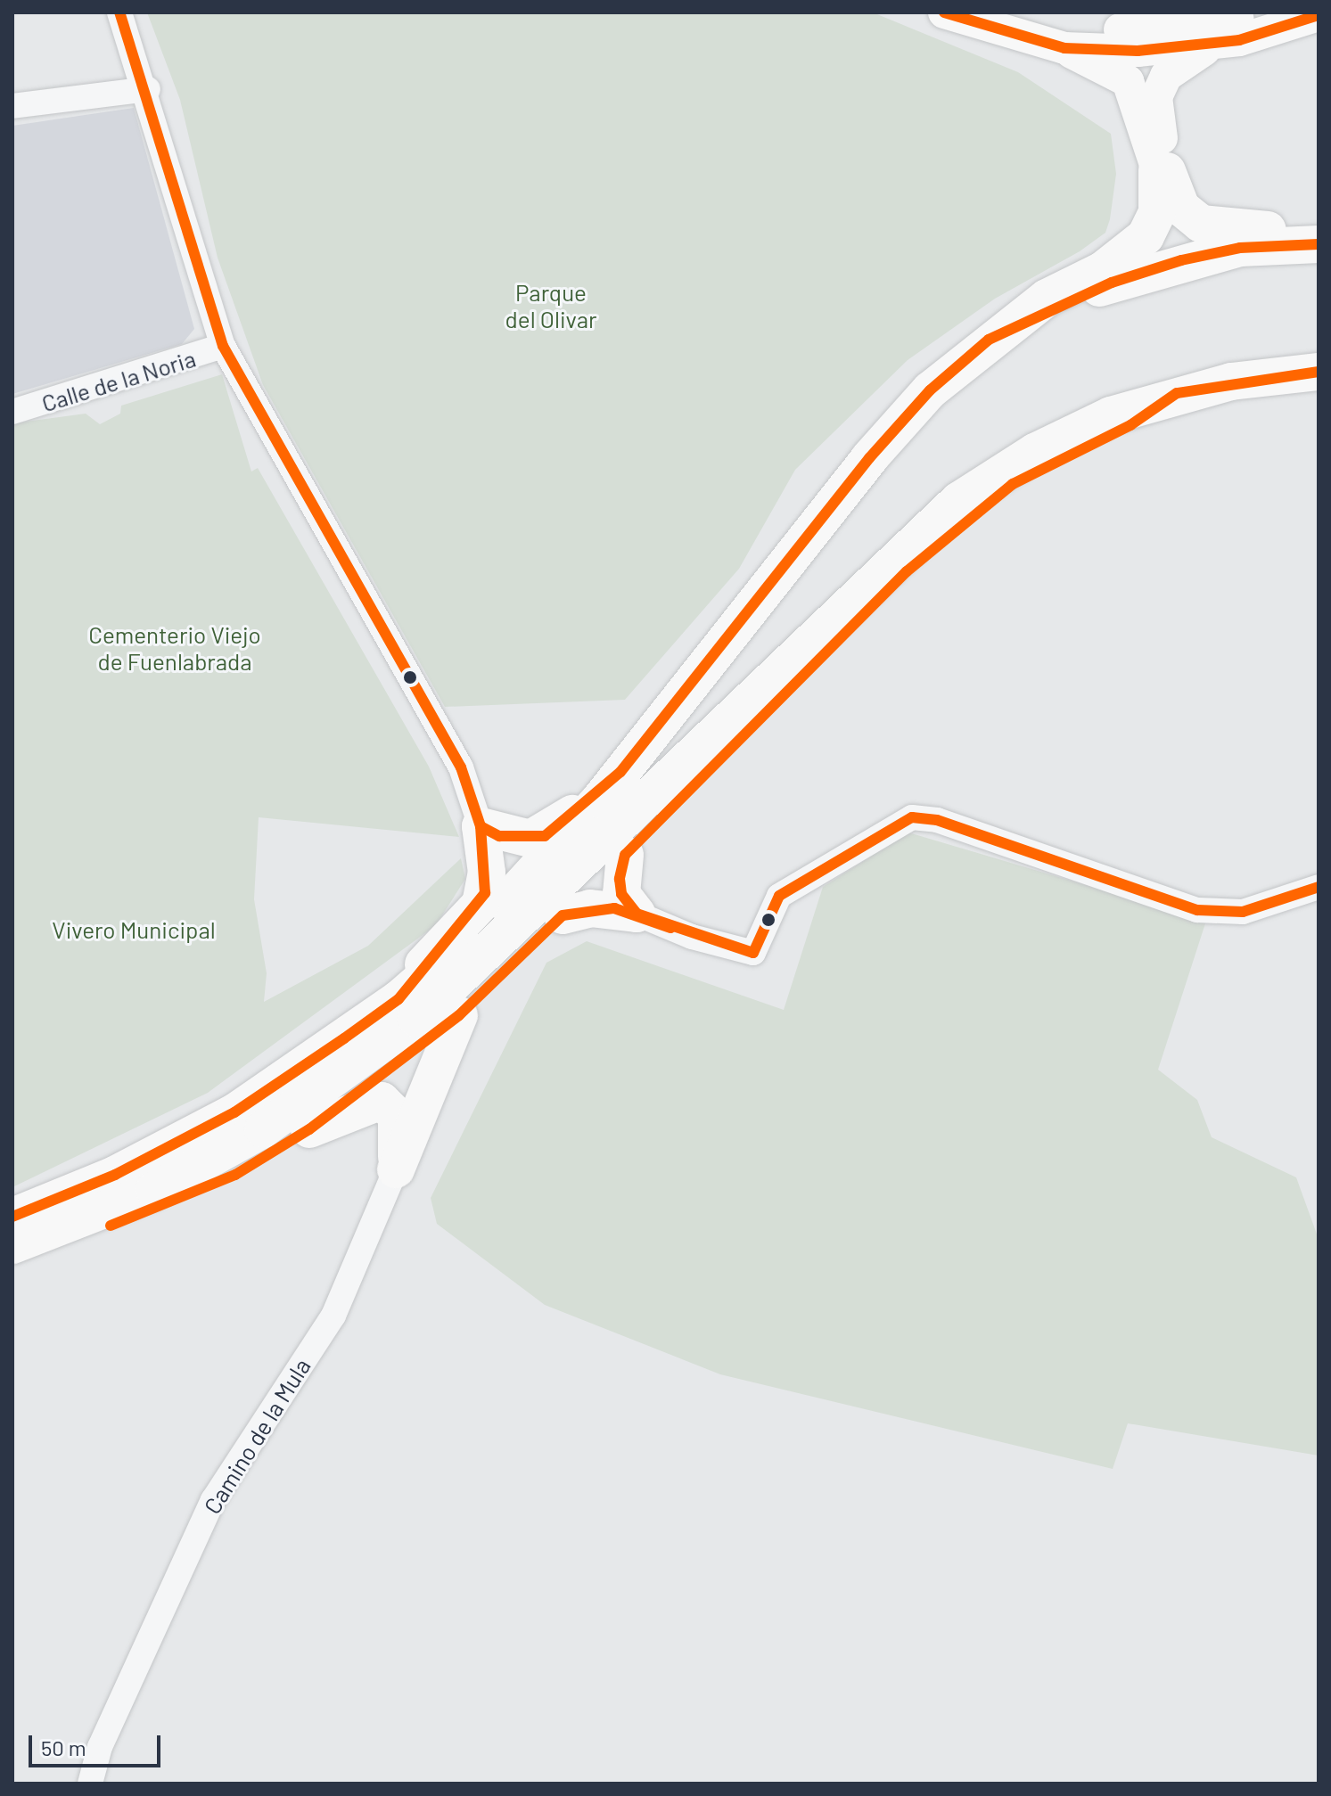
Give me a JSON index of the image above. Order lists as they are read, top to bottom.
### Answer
{
  "streets": {
    "street": ["Calle de la Noria", "Camino de la Mula"]
  },
  "parks": ["Parque del Olivar", "Cementerio Viejo de Fuenlabrada", "Vivero Municipal"],
  "scale_bar": "50 m"
}
